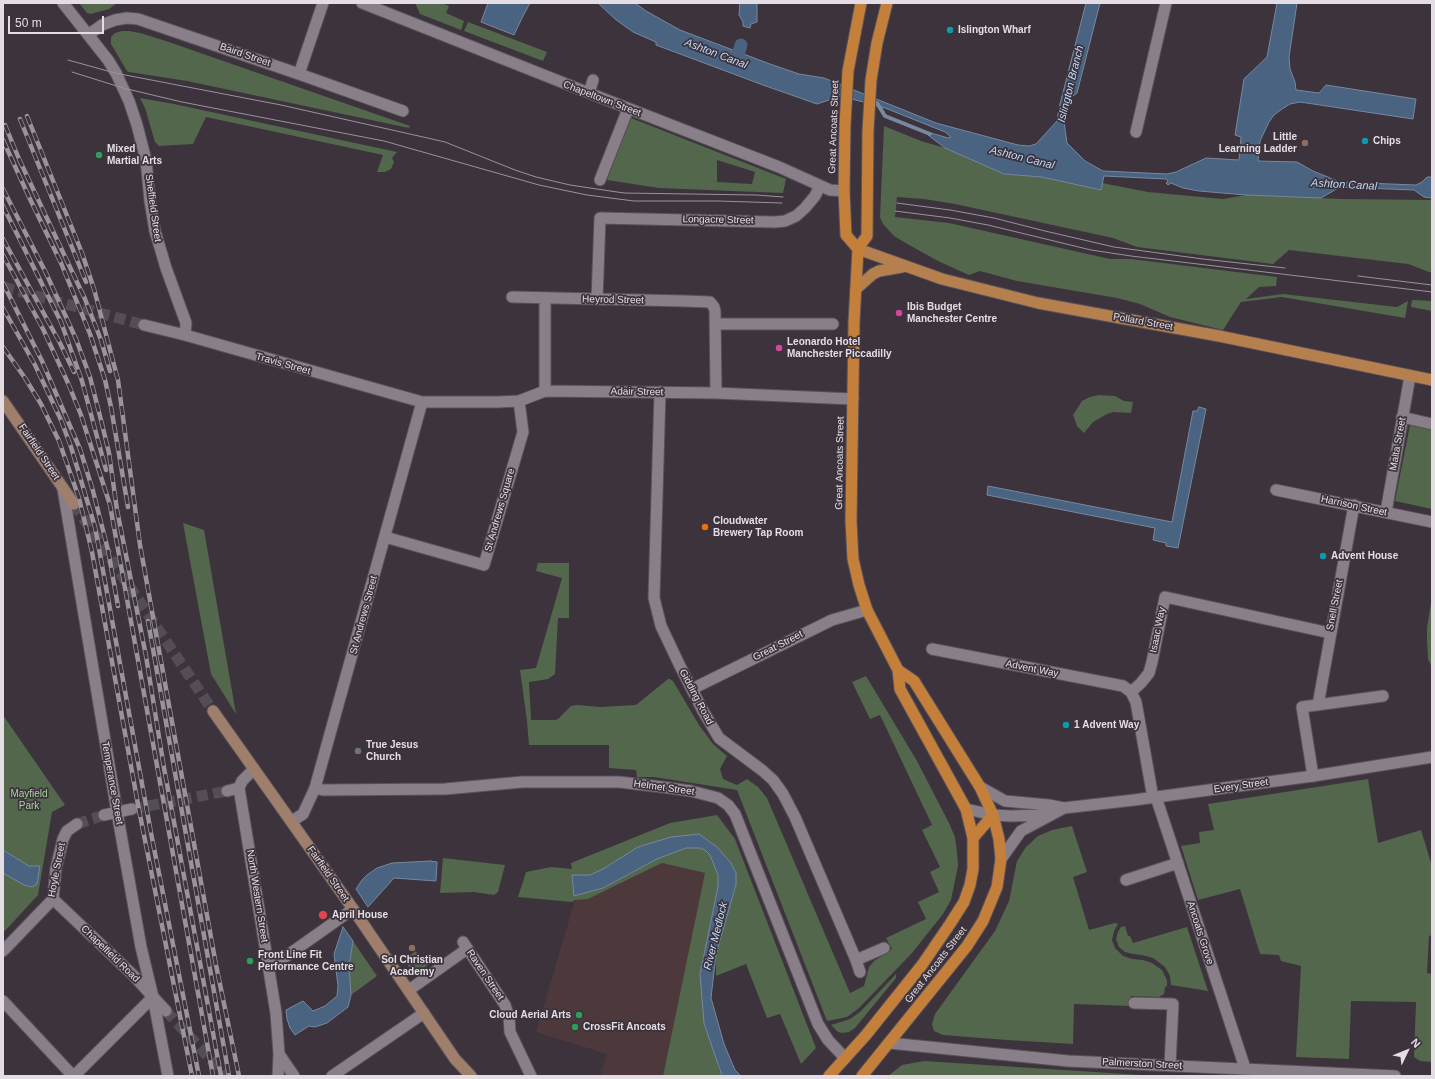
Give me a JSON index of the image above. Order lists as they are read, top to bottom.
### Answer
{
  "streets": {
    "highway": ["Great Ancoats Street"],
    "main road": ["Pollard Street", "Fairfield Street"],
    "street": [
      "Baird Street",
      "Chapeltown Street",
      "Sheffield Street",
      "Longacre Street",
      "Heyrod Street",
      "Travis Street",
      "Adair Street",
      "Malta Street",
      "Harrison Street",
      "St Andrews Square",
      "Snell Street",
      "St Andrews Street",
      "Isaac Way",
      "Great Street",
      "Advent Way",
      "Gidding Road",
      "Temperance Street",
      "Every Street",
      "Helmet Street",
      "Hoyle Street",
      "North Western Street",
      "Ancoats Grove",
      "Chapelfield Road",
      "Raven Street",
      "Palmerston Street"
    ]
  },
  "crossings": [
    ["Baird Street", "Sheffield Street"],
    ["Chapeltown Street", "Great Ancoats Street"],
    ["Chapeltown Street", "Longacre Street"],
    ["Great Ancoats Street", "Pollard Street"],
    ["Great Ancoats Street", "Adair Street"],
    ["Great Ancoats Street", "Great Street"],
    ["Great Ancoats Street", "Helmet Street"],
    ["Great Ancoats Street", "Palmerston Street"],
    ["Sheffield Street", "Travis Street"],
    ["Longacre Street", "Heyrod Street"],
    ["Pollard Street", "Malta Street"],
    ["Travis Street", "Adair Street"],
    ["Travis Street", "St Andrews Street"],
    ["Adair Street", "St Andrews Square"],
    ["Adair Street", "St Andrews Street"],
    ["Adair Street", "Gidding Road"],
    ["Malta Street", "Harrison Street"],
    ["Fairfield Street", "St Andrews Street"],
    ["Fairfield Street", "Temperance Street"],
    ["Fairfield Street", "Raven Street"],
    ["Harrison Street", "Snell Street"],
    ["St Andrews Square", "St Andrews Street"],
    ["Snell Street", "Isaac Way"],
    ["St Andrews Street", "Helmet Street"],
    ["Isaac Way", "Advent Way"],
    ["Great Street", "Gidding Road"],
    ["Temperance Street", "Chapelfield Road"],
    ["Every Street", "Ancoats Grove"],
    ["Hoyle Street", "Chapelfield Road"],
    ["Ancoats Grove", "Palmerston Street"]
  ],
  "water": ["Ashton Canal", "Islington Branch", "River Medlock"],
  "parks": ["Mayfield Park"],
  "places": [
    "Islington Wharf",
    "Chips",
    "Little Learning Ladder",
    "Mixed Martial Arts",
    "Ibis Budget Manchester Centre",
    "Leonardo Hotel Manchester Piccadilly",
    "Cloudwater Brewery Tap Room",
    "Advent House",
    "1 Advent Way",
    "True Jesus Church",
    "April House",
    "Sol Christian Academy",
    "Front Line Fit Performance Centre",
    "Cloud Aerial Arts",
    "CrossFit Ancoats"
  ],
  "scale_bar": "50 m",
  "north": "top right"
}
